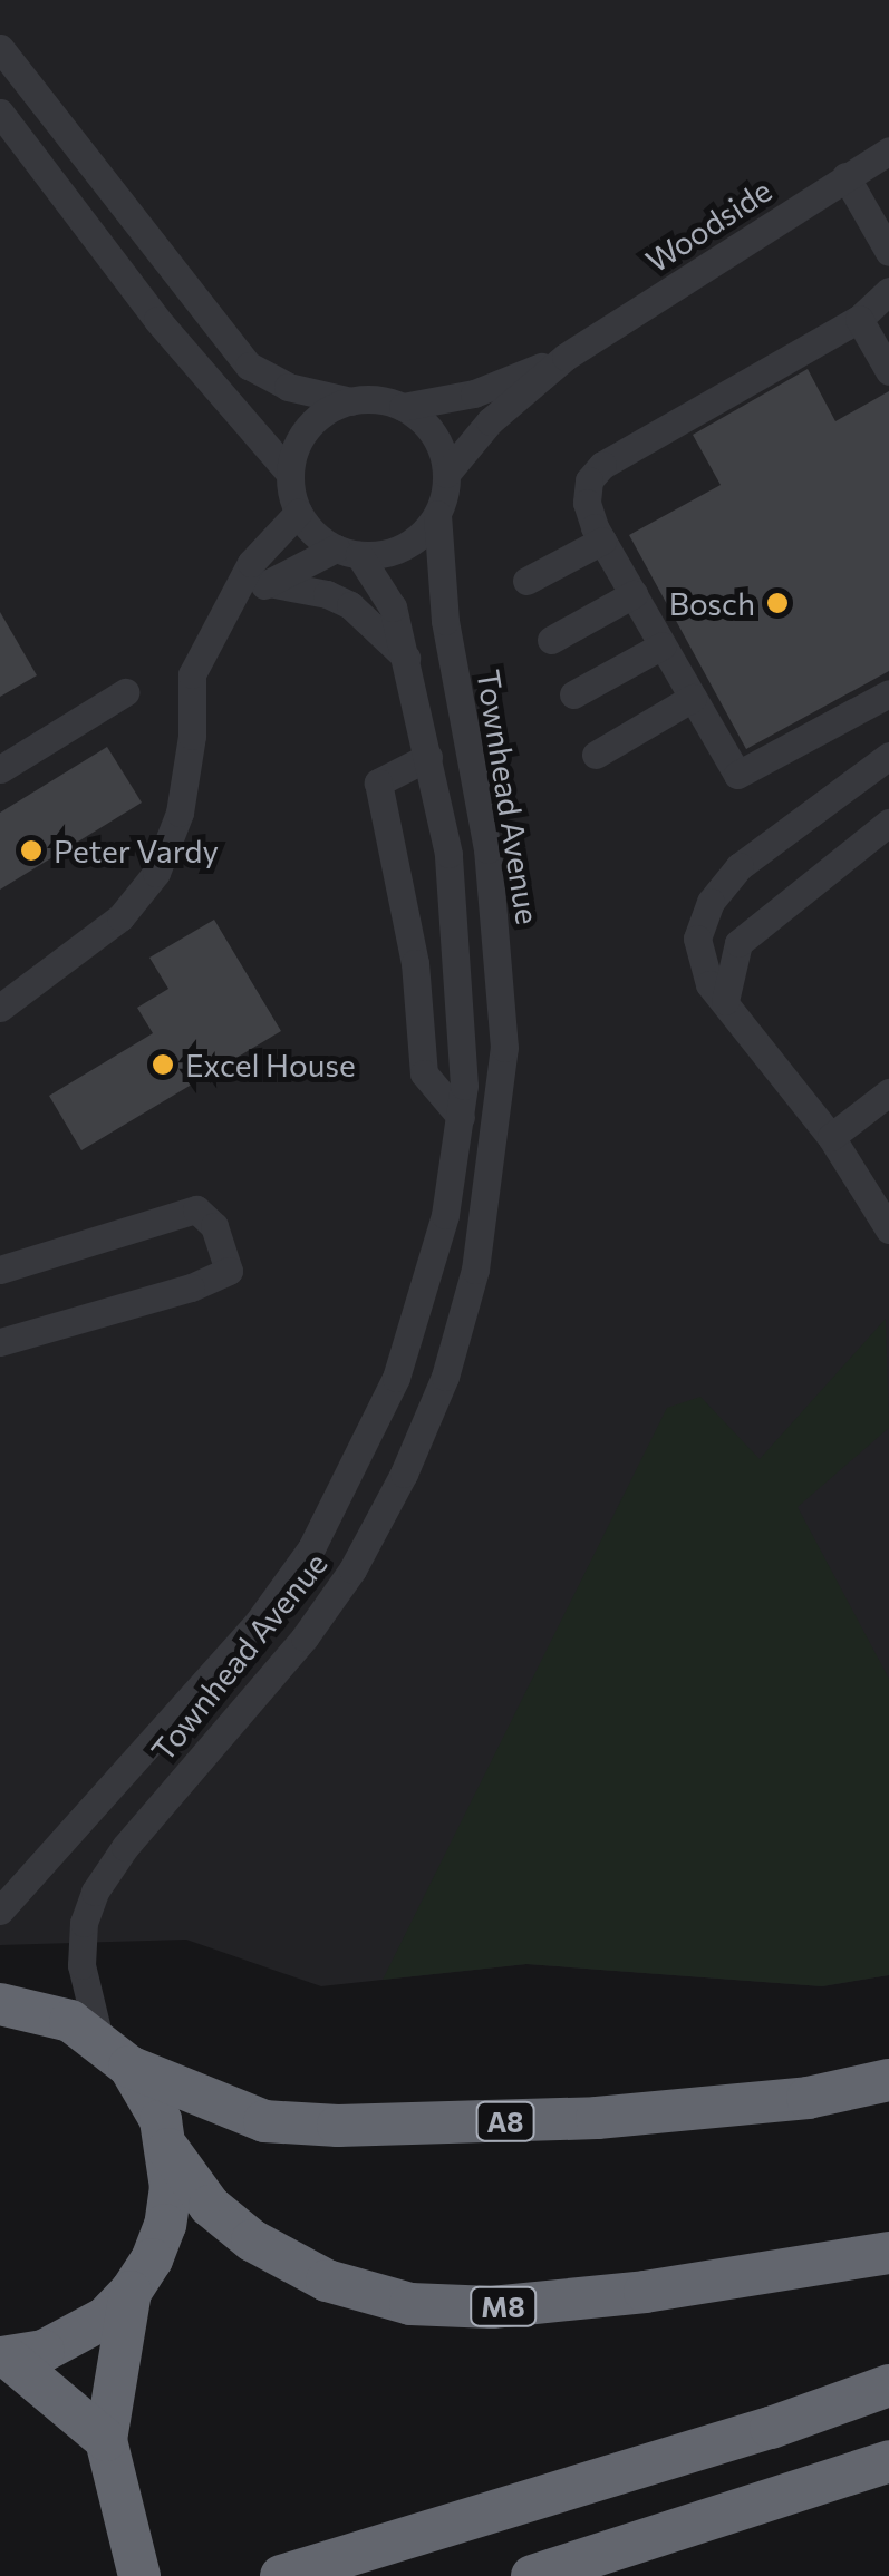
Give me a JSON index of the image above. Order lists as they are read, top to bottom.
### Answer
{
  "streets": {
    "highway": ["A8", "M8"],
    "street": ["Woodside", "Townhead Avenue"]
  },
  "crossings": [
    ["Woodside", "Townhead Avenue"],
    ["Townhead Avenue", "A8"]
  ],
  "places": ["Bosch", "Peter Vardy", "Excel House"]
}
